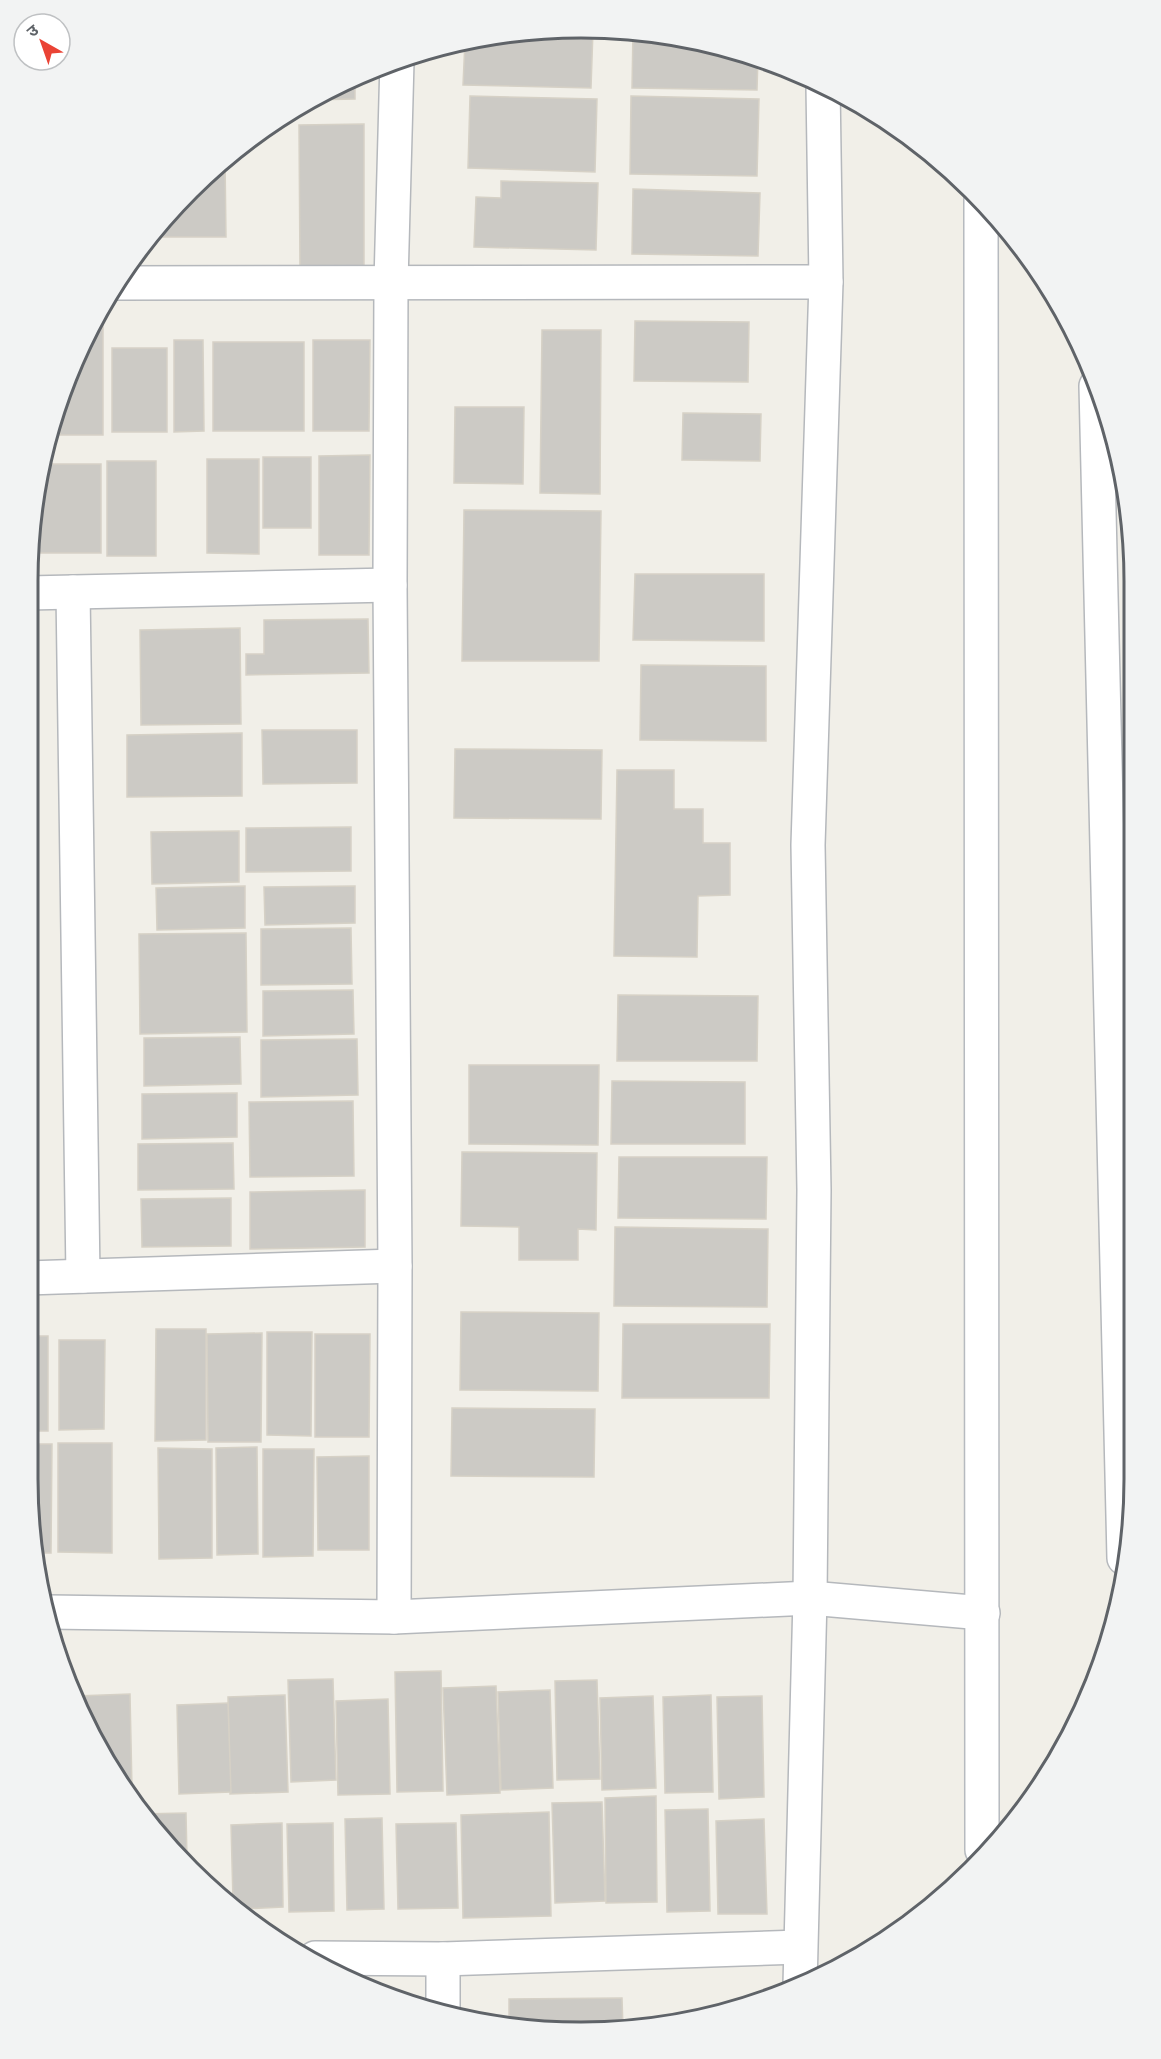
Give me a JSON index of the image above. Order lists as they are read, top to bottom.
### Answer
{
  "north": "top left"
}
